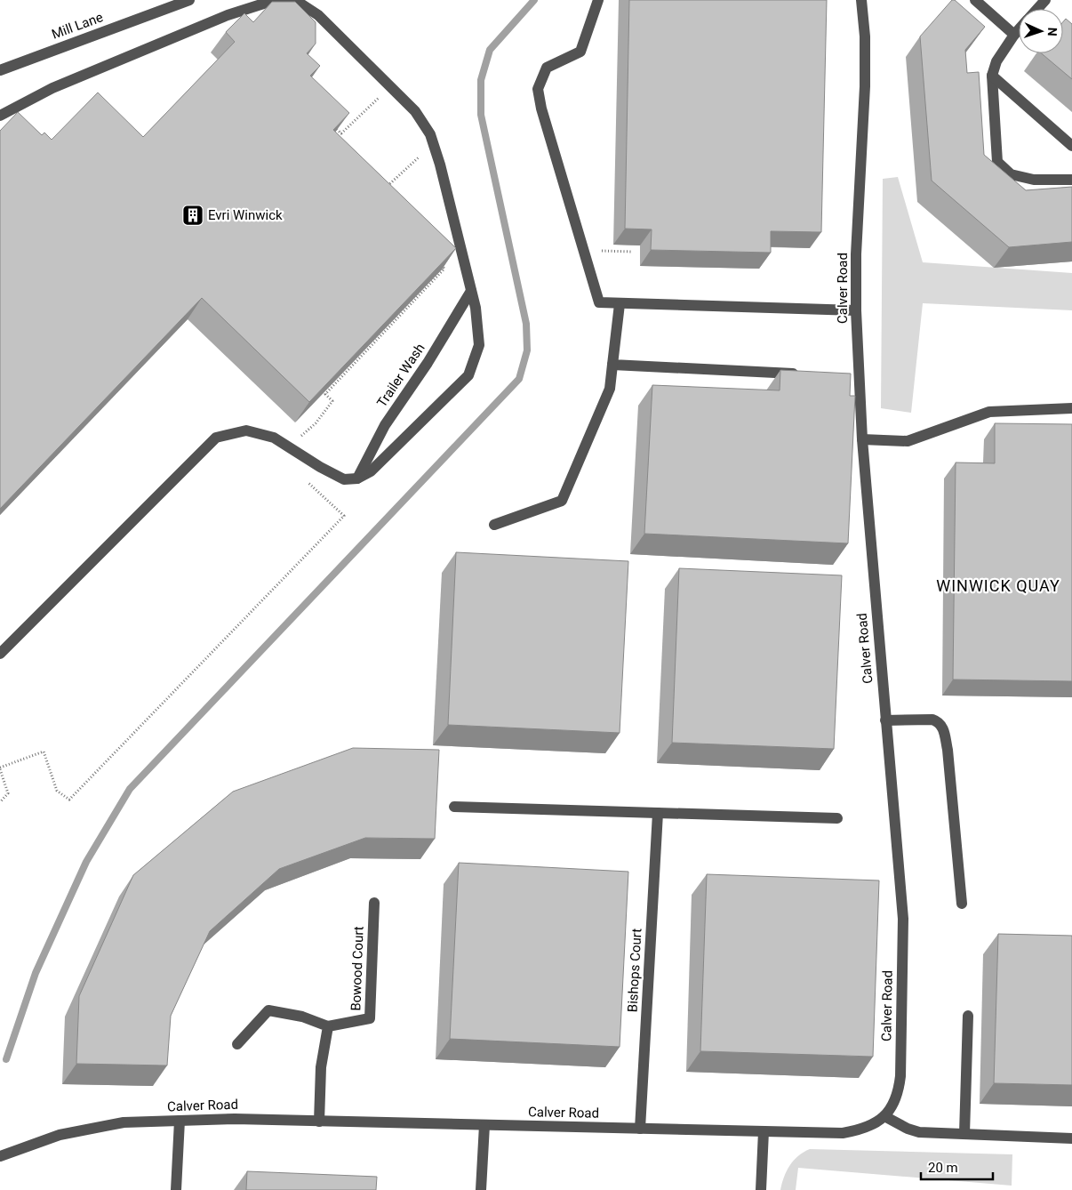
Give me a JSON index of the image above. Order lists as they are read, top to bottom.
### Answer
{
  "streets": {
    "street": [
      "Mill Lane",
      "Calver Road",
      "Trailer Wash",
      "Bowood Court",
      "Bishops Court"
    ]
  },
  "crossings": [
    ["Calver Road", "Bishops Court"]
  ],
  "districts": ["WINWICK QUAY"],
  "places": {
    "building": ["Evri Winwick"]
  },
  "scale_bar": "20 m",
  "north": "right"
}
